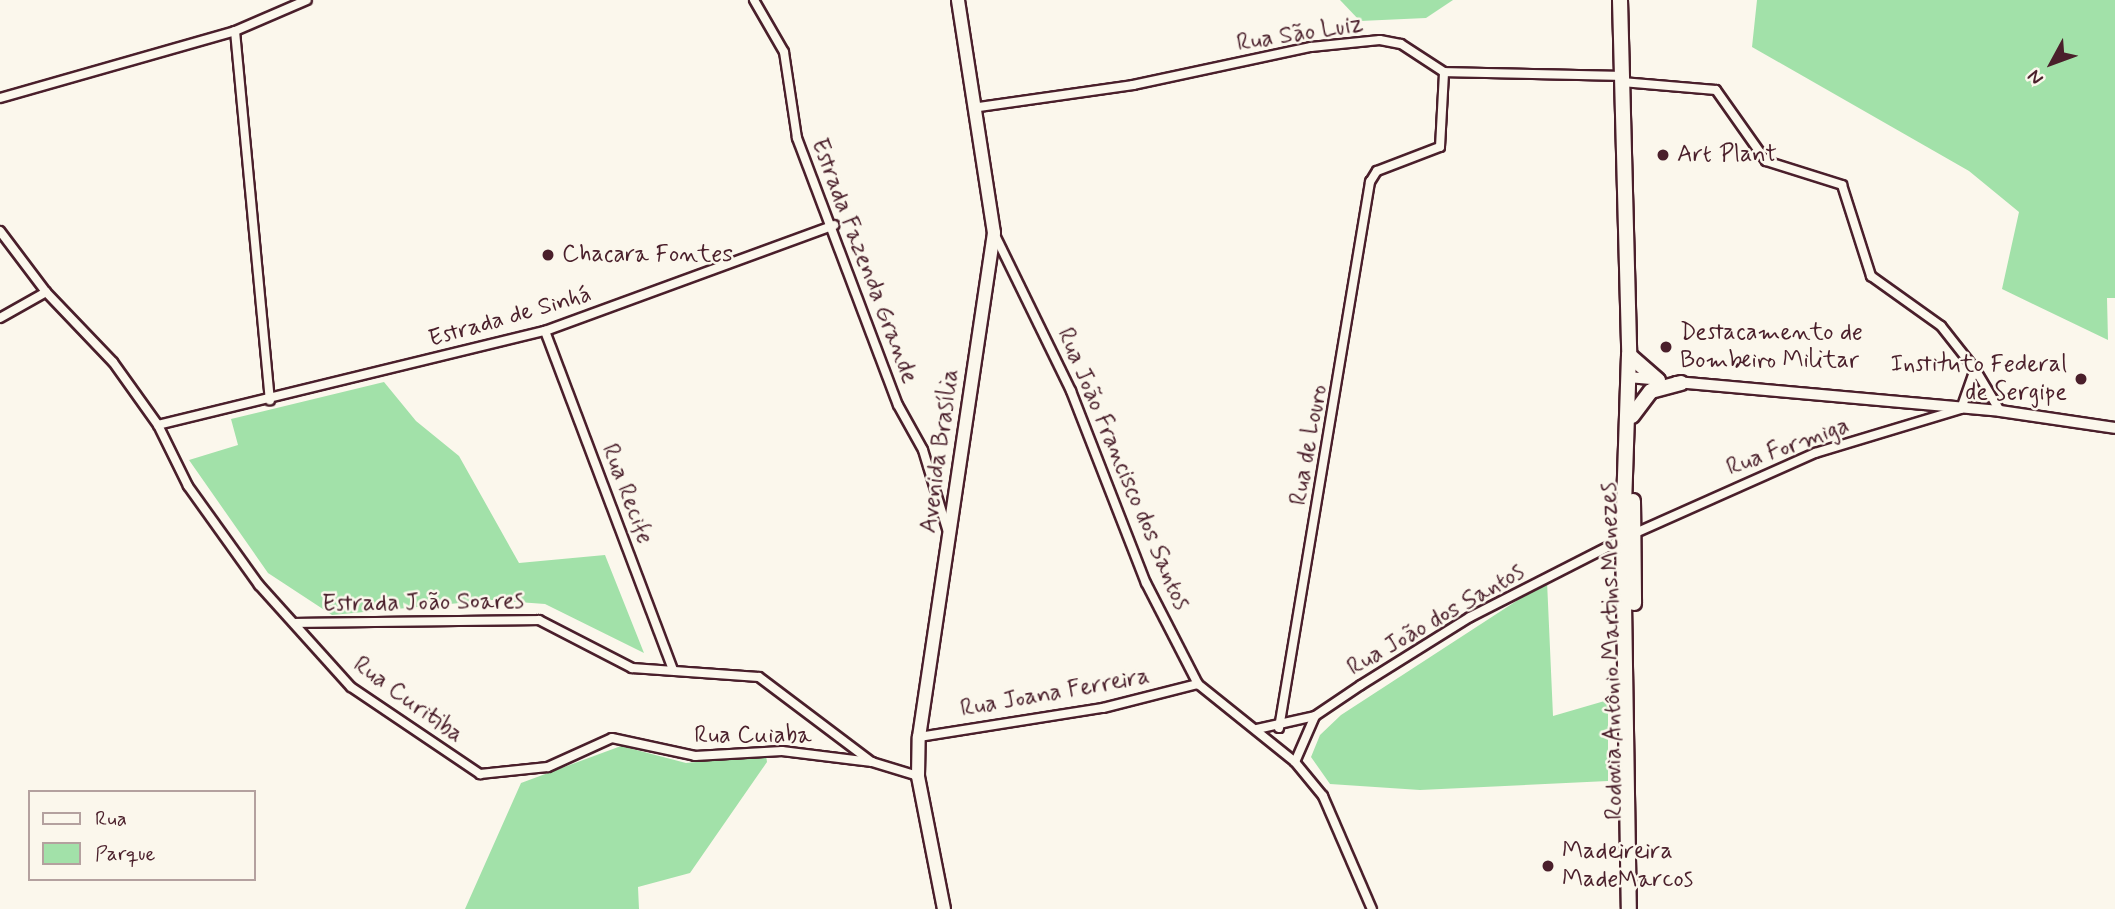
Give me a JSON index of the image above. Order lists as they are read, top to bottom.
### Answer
{
  "streets": {
    "main road": ["Avenida Brasília", "Rodovia Antônio Martins Menezes"],
    "street": [
      "Rua São Luiz",
      "Estrada Fazenda Grande",
      "Estrada de Sinhá",
      "Rua de Louro",
      "Rua Formiga",
      "Rua João Francisco dos Santos",
      "Rua Recife",
      "Estrada João Soares",
      "Rua João dos Santos",
      "Rua Joana Ferreira",
      "Rua Curitiba",
      "Rua Cuiaba"
    ]
  },
  "crossings": [
    ["Rua São Luiz", "Rua de Louro"],
    ["Rua São Luiz", "Avenida Brasília"],
    ["Estrada Fazenda Grande", "Estrada de Sinhá"],
    ["Estrada Fazenda Grande", "Avenida Brasília"],
    ["Estrada de Sinhá", "Rua Recife"],
    ["Estrada de Sinhá", "Estrada João Soares"],
    ["Rua de Louro", "Rua João dos Santos"],
    ["Rua Formiga", "Rua João dos Santos"],
    ["Rua Formiga", "Rodovia Antônio Martins Menezes"],
    ["Avenida Brasília", "Rua João Francisco dos Santos"],
    ["Avenida Brasília", "Estrada João Soares"],
    ["Avenida Brasília", "Rua Joana Ferreira"],
    ["Rua João Francisco dos Santos", "Rua João dos Santos"],
    ["Rua João Francisco dos Santos", "Rua Joana Ferreira"],
    ["Rua Recife", "Estrada João Soares"],
    ["Estrada João Soares", "Rua Curitiba"],
    ["Estrada João Soares", "Rua Cuiaba"],
    ["Rua João dos Santos", "Rodovia Antônio Martins Menezes"],
    ["Rua Curitiba", "Rua Cuiaba"]
  ],
  "places": [
    "Art Plant",
    "Chacara Fontes",
    "Destacamento de Bombeiro Militar",
    "Instituto Federal de Sergipe",
    "Madeireira MadeMarcos"
  ],
  "legend": ["Rua", "Parque"],
  "north": "bottom left"
}
